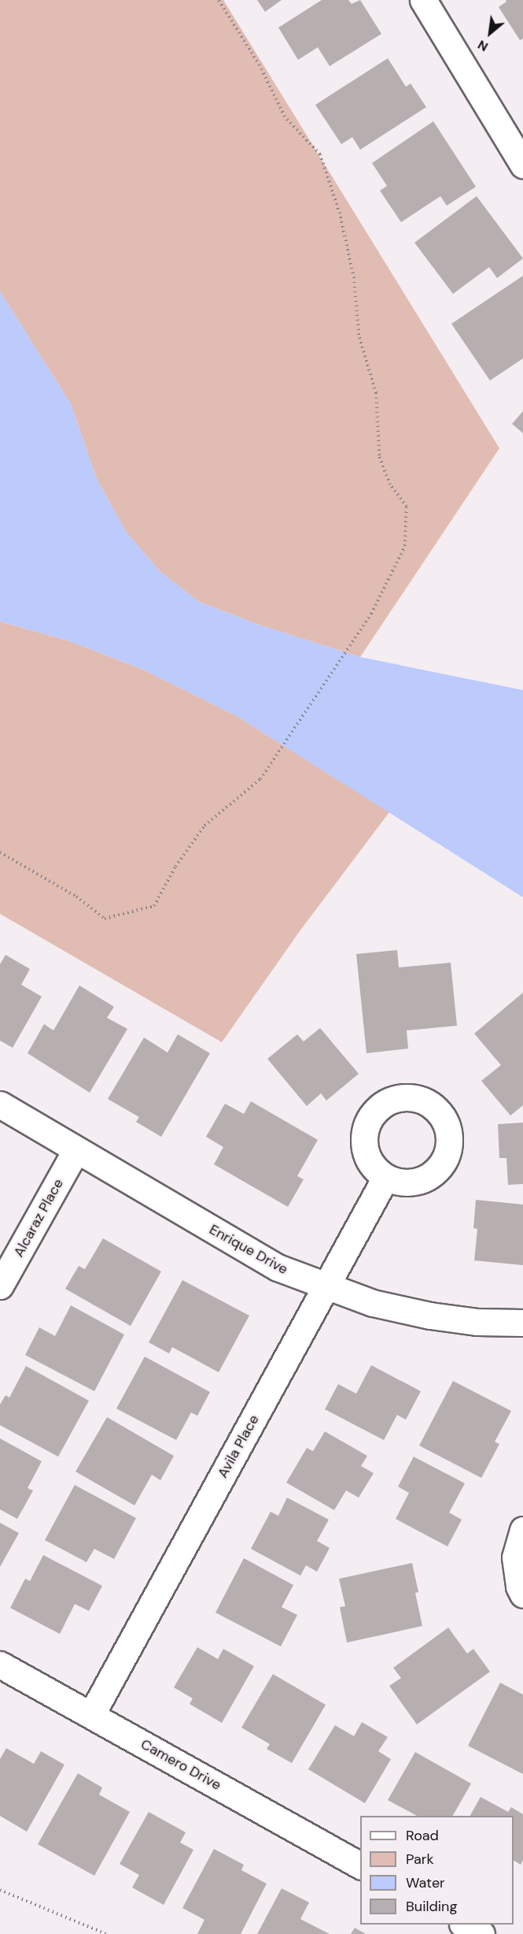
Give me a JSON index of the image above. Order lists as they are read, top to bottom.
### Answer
{
  "streets": {
    "street": [
      "Alcaraz Place",
      "Enrique Drive",
      "Avila Place",
      "Camero Drive"
    ]
  },
  "crossings": [
    ["Alcaraz Place", "Enrique Drive"],
    ["Enrique Drive", "Avila Place"],
    ["Avila Place", "Camero Drive"]
  ],
  "legend": [
    "Road",
    "Park",
    "Water",
    "Building"
  ],
  "north": "bottom left"
}
